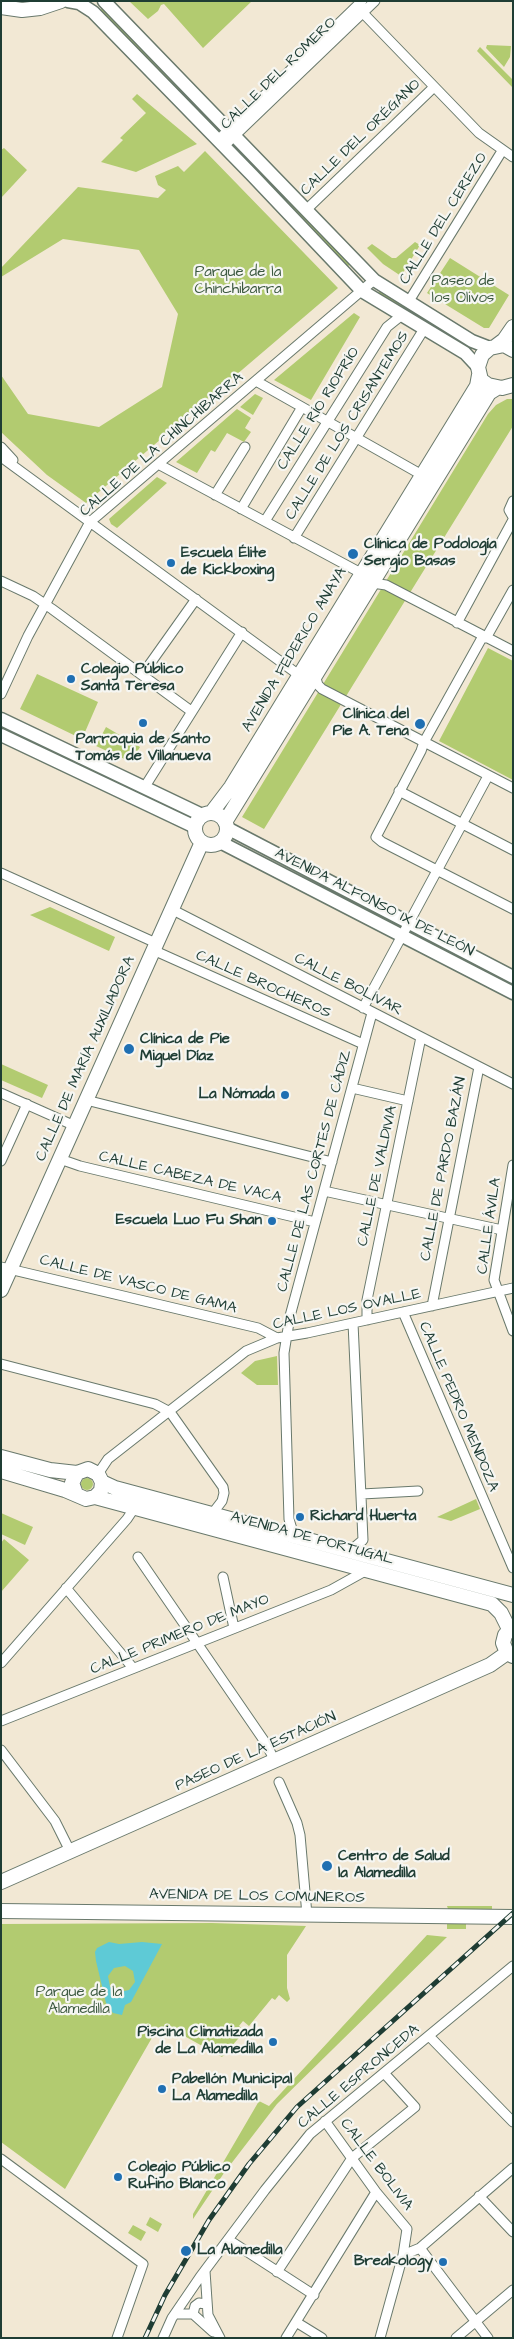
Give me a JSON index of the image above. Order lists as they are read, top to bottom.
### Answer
{
  "streets": {
    "main road": [
      "AVENIDA FEDERICO ANAYA",
      "AVENIDA ALFONSO IX DE LEÓN",
      "CALLE DE MARÍA AUXILIADORA",
      "AVENIDA DE PORTUGAL",
      "PASEO DE LA ESTACIÓN",
      "AVENIDA DE LOS COMUNEROS"
    ],
    "street": [
      "CALLE DEL ROMERO",
      "CALLE DEL ORÉGANO",
      "CALLE DEL CEREZO",
      "CALLE RÍO RIOFRÍO",
      "CALLE DE LOS CRISANTEMOS",
      "CALLE DE LA CHINCHIBARRA",
      "CALLE BROCHEROS",
      "CALLE BOLÍVAR",
      "CALLE DE PARDO BAZÁN",
      "CALLE DE LAS CORTES DE CÁDIZ",
      "CALLE DE VALDIVIA",
      "CALLE CABEZA DE VACA",
      "CALLE ÁVILA",
      "CALLE DE VASCO DE GAMA",
      "CALLE LOS OVALLE",
      "CALLE PEDRO MENDOZA",
      "CALLE PRIMERO DE MAYO",
      "CALLE ESPRONCEDA",
      "CALLE BOLIVIA"
    ]
  },
  "crossings": [
    ["AVENIDA FEDERICO ANAYA", "AVENIDA ALFONSO IX DE LEÓN"],
    ["AVENIDA FEDERICO ANAYA", "CALLE DE MARÍA AUXILIADORA"],
    ["AVENIDA ALFONSO IX DE LEÓN", "CALLE DE MARÍA AUXILIADORA"],
    ["CALLE BROCHEROS", "CALLE DE MARÍA AUXILIADORA"],
    ["CALLE BROCHEROS", "CALLE DE LAS CORTES DE CÁDIZ"],
    ["CALLE BOLÍVAR", "CALLE DE MARÍA AUXILIADORA"],
    ["CALLE BOLÍVAR", "CALLE DE PARDO BAZÁN"],
    ["CALLE BOLÍVAR", "CALLE DE LAS CORTES DE CÁDIZ"],
    ["CALLE BOLÍVAR", "CALLE DE VALDIVIA"],
    ["CALLE DE MARÍA AUXILIADORA", "CALLE CABEZA DE VACA"],
    ["CALLE DE MARÍA AUXILIADORA", "CALLE DE VASCO DE GAMA"],
    ["CALLE DE PARDO BAZÁN", "CALLE LOS OVALLE"],
    ["CALLE DE LAS CORTES DE CÁDIZ", "CALLE CABEZA DE VACA"],
    ["CALLE DE LAS CORTES DE CÁDIZ", "CALLE LOS OVALLE"],
    ["CALLE DE LAS CORTES DE CÁDIZ", "AVENIDA DE PORTUGAL"],
    ["CALLE DE VALDIVIA", "CALLE LOS OVALLE"],
    ["CALLE ÁVILA", "CALLE LOS OVALLE"],
    ["CALLE DE VASCO DE GAMA", "CALLE LOS OVALLE"],
    ["CALLE LOS OVALLE", "CALLE PEDRO MENDOZA"],
    ["CALLE LOS OVALLE", "AVENIDA DE PORTUGAL"],
    ["AVENIDA DE PORTUGAL", "CALLE PRIMERO DE MAYO"],
    ["CALLE ESPRONCEDA", "CALLE BOLIVIA"]
  ],
  "parks": ["Parque de la Chinchibarra", "Paseo de los Olivos", "Parque de la Alamedilla"],
  "places": [
    "Clínica de Podología Sergio Basas",
    "Escuela Élite de Kickboxing",
    "Colegio Público Santa Teresa",
    "Parroquia de Santo Tomás de Villanueva",
    "Clínica del Pie A. Tena",
    "Clínica de Pie Miguel Díaz",
    "La Nómada",
    "Escuela Luo Fu Shan",
    "Richard Huerta",
    "Centro de Salud la Alamedilla",
    "Piscina Climatizada de La Alamedilla",
    "Pabellón Municipal La Alamedilla",
    "Colegio Público Rufino Blanco",
    "La Alamedilla",
    "Breakology"
  ]
}
